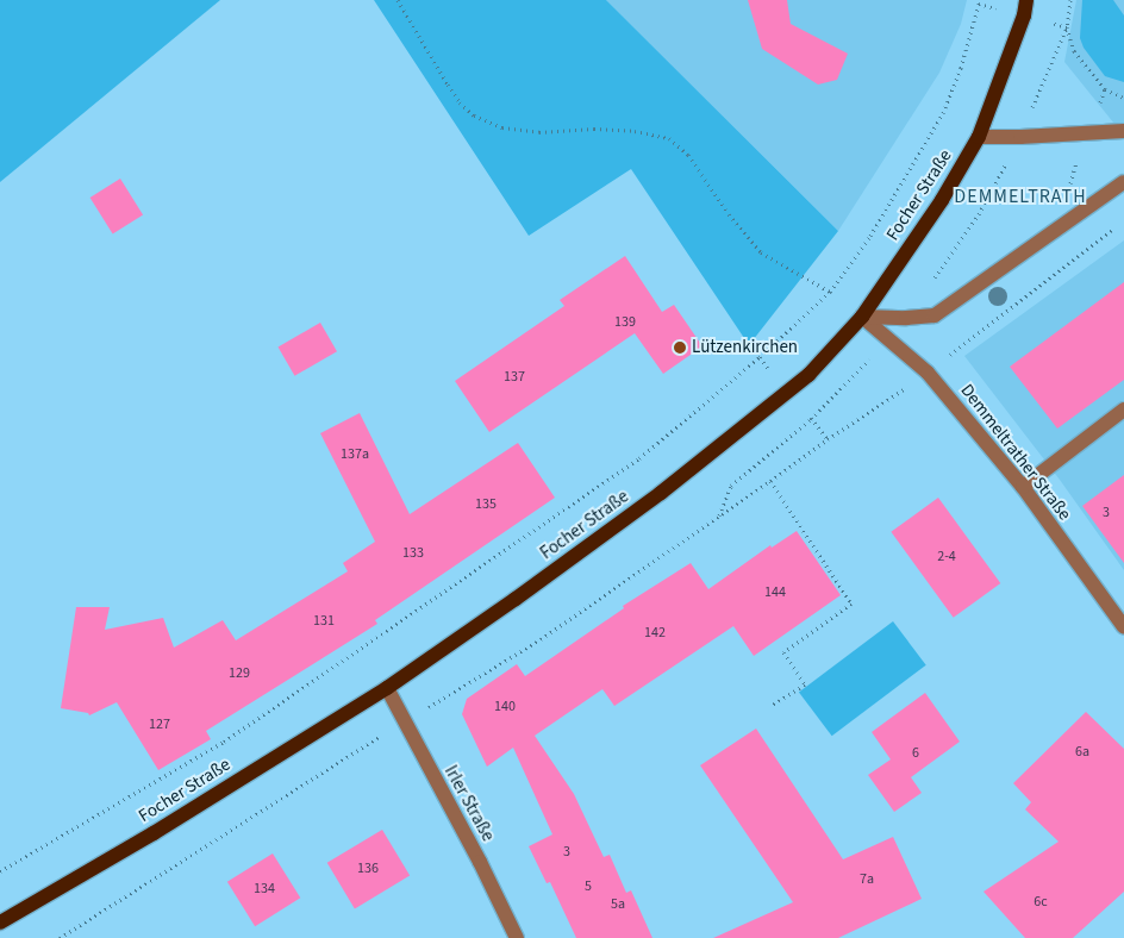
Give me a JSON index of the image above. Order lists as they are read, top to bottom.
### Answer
{
  "streets": {
    "main road": ["Focher Straße"],
    "street": ["Demmeltrather Straße", "Irler Straße"]
  },
  "crossings": [
    ["Focher Straße", "Demmeltrather Straße"],
    ["Focher Straße", "Irler Straße"]
  ],
  "districts": ["DEMMELTRATH"],
  "places": ["Lützenkirchen"],
  "house_numbers": [
    "139",
    "137",
    "137a",
    "135",
    "3",
    "133",
    "2-4",
    "144",
    "131",
    "142",
    "129",
    "140",
    "127",
    "6a",
    "6",
    "3",
    "136",
    "7a",
    "5",
    "134",
    "6c",
    "5a"
  ]
}
